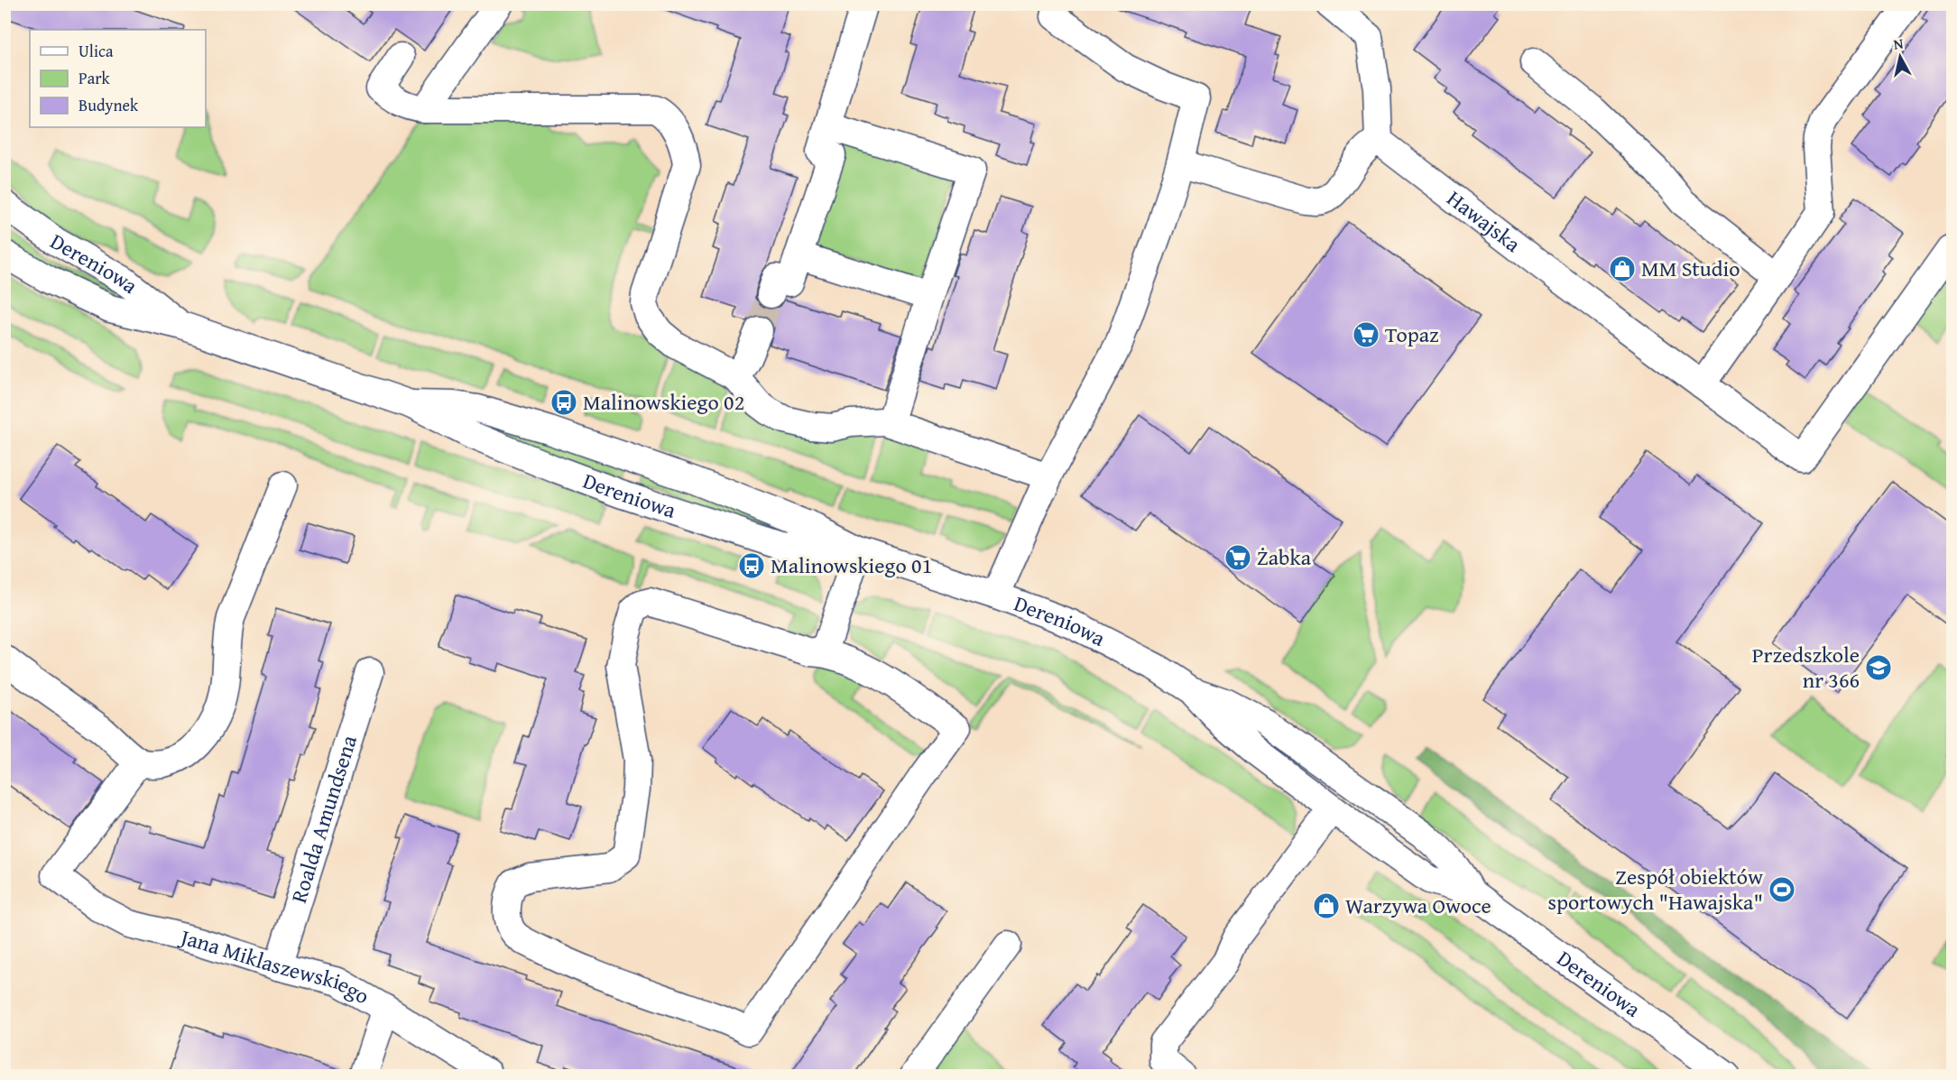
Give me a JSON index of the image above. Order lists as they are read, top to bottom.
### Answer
{
  "streets": {
    "street": [
      "Hawajska",
      "Dereniowa",
      "Roalda Amundsena",
      "Jana Miklaszewskiego"
    ]
  },
  "crossings": [
    ["Roalda Amundsena", "Jana Miklaszewskiego"]
  ],
  "places": {
    "shop": ["MM Studio", "Warzywa Owoce"],
    "supermarket": ["Topaz", "Żabka"],
    "bus stop": ["Malinowskiego 02", "Malinowskiego 01"],
    "school or university": ["Przedszkole nr 366"],
    "sports": ["Zespół obiektów sportowych \"Hawajska\""]
  },
  "legend": ["Ulica", "Park", "Budynek"],
  "north": "top"
}
